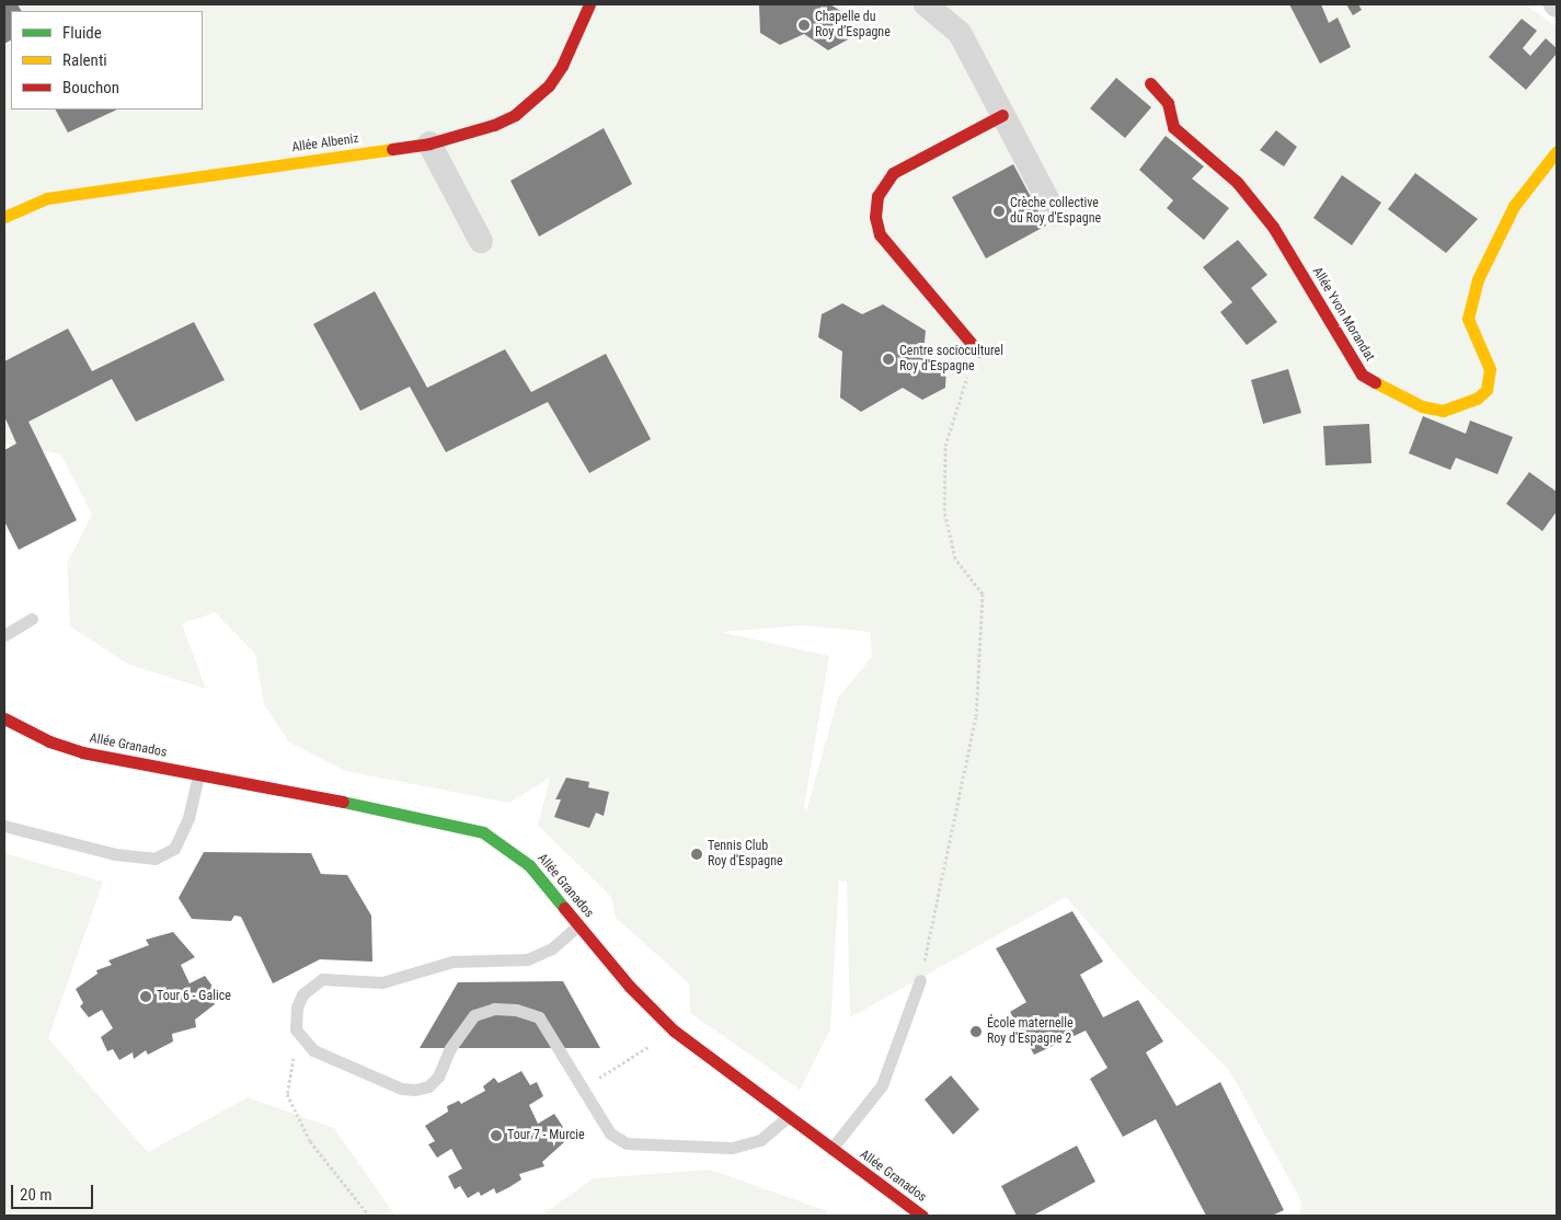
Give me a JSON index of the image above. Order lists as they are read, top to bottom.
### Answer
{
  "streets": {
    "street": ["Allée Albeniz", "Allée Yvon Morandat", "Allée Granados"]
  },
  "places": [
    "Chapelle du Roy d’Espagne",
    "Crèche collective du Roy d'Espagne",
    "Centre socioculturel Roy d'Espagne",
    "Tennis Club Roy d'Espagne",
    "Tour 6 - Galice",
    "École maternelle Roy d'Espagne 2",
    "Tour 7 - Murcie"
  ],
  "legend": ["Fluide", "Ralenti", "Bouchon"],
  "scale_bar": "20 m"
}
